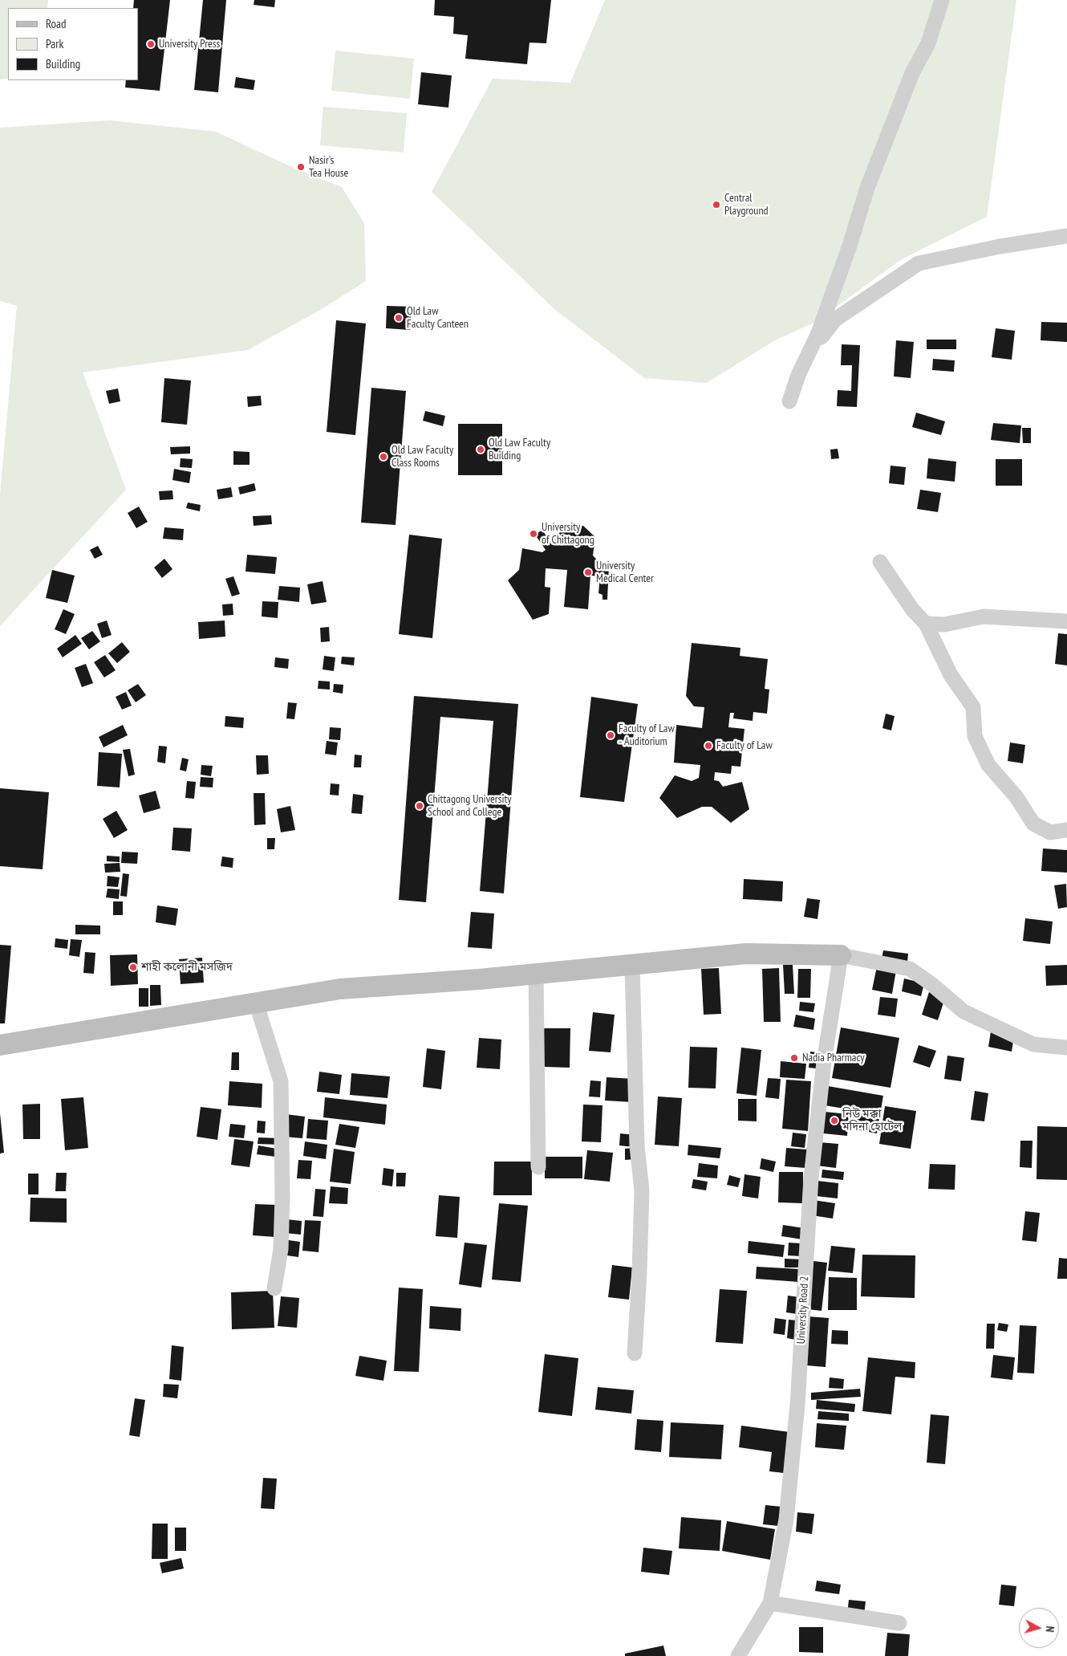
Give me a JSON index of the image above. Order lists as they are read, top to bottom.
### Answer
{
  "streets": {
    "street": ["University Road 2"]
  },
  "places": [
    "University Press",
    "Nasir's Tea House",
    "Central Playground",
    "Old Law Faculty Canteen",
    "Old Law Faculty Building",
    "Old Law Faculty Class Rooms",
    "University of Chittagong",
    "University Medical Center",
    "Faculty of Law - Auditorium",
    "Faculty of Law",
    "Chittagong University School and College",
    "শাহী কলোনী মসজিদ",
    "Nadia Pharmacy",
    "নিউ মক্কা মদিনা হোটেল"
  ],
  "legend": ["Road", "Park", "Building"],
  "north": "right"
}
